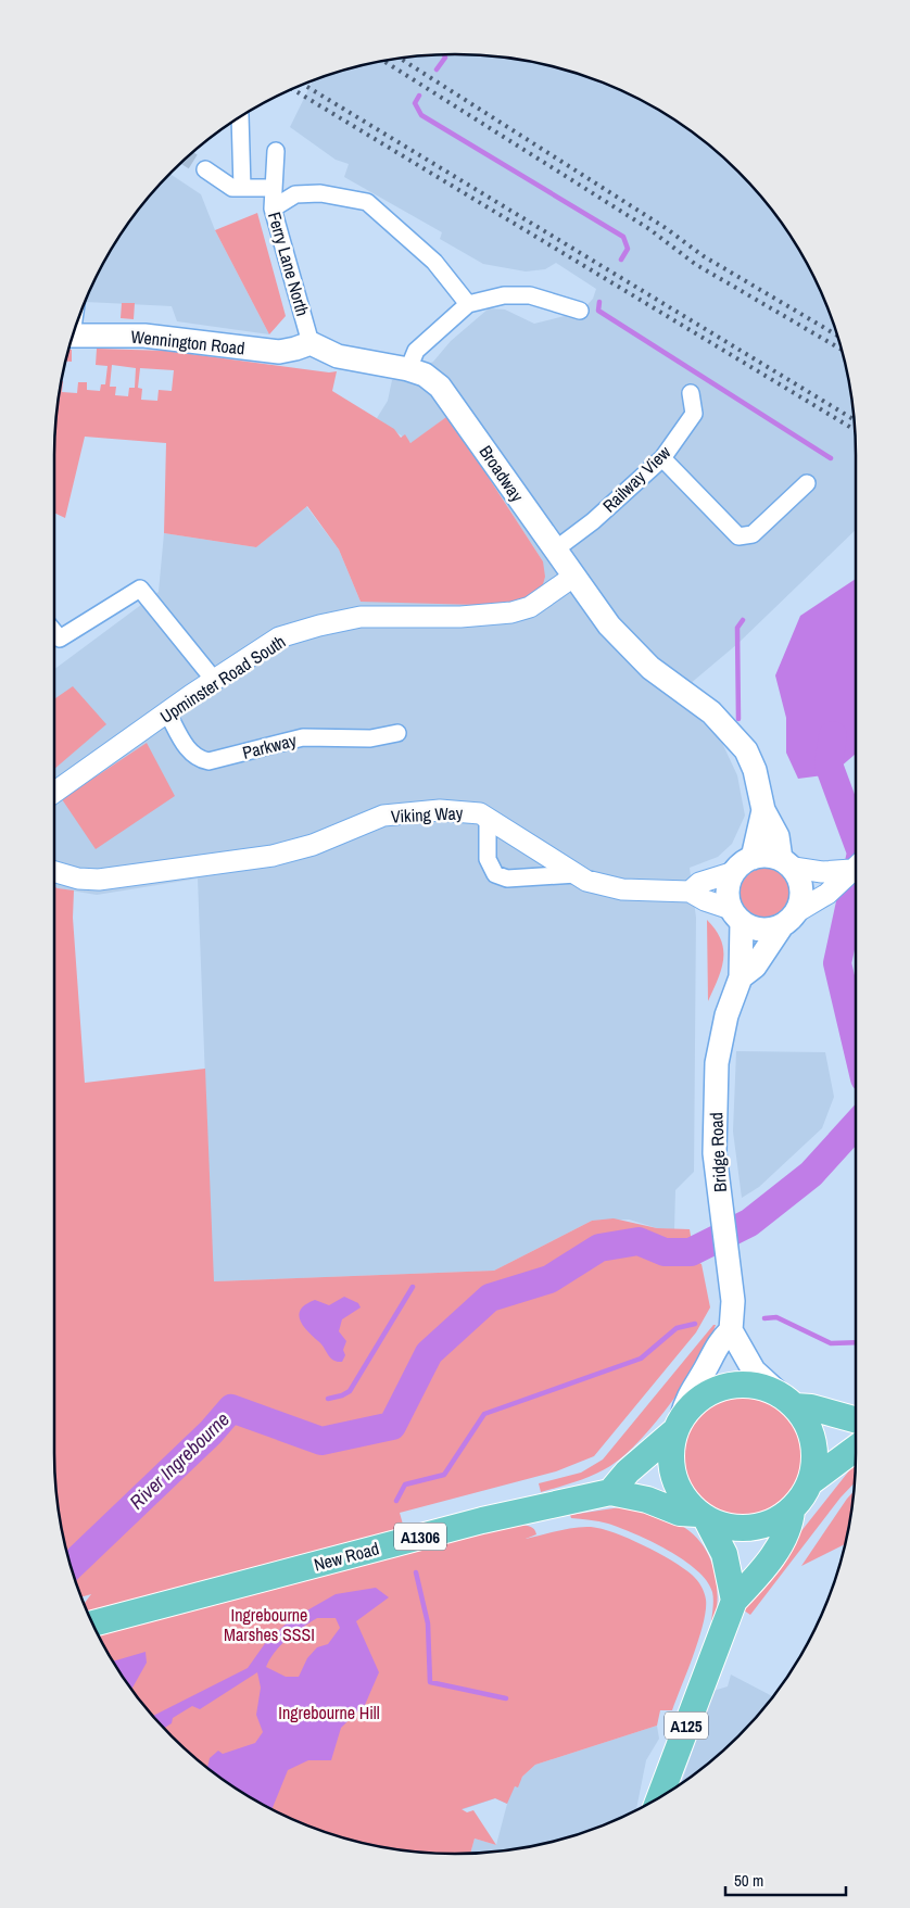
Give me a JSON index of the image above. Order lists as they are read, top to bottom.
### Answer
{
  "streets": {
    "main road": [
      "Wennington Road",
      "Broadway",
      "Bridge Road",
      "A1306",
      "New Road",
      "A125"
    ],
    "street": [
      "Ferry Lane North",
      "Railway View",
      "Upminster Road South",
      "Parkway",
      "Viking Way"
    ]
  },
  "crossings": [
    ["Ferry Lane North", "Wennington Road"],
    ["Ferry Lane North", "Broadway"],
    ["Wennington Road", "Broadway"],
    ["Broadway", "Railway View"],
    ["Broadway", "Upminster Road South"],
    ["Upminster Road South", "Parkway"],
    ["New Road", "A125"]
  ],
  "water": ["River Ingrebourne"],
  "parks": ["Ingrebourne Marshes SSSI", "Ingrebourne Hill"],
  "scale_bar": "50 m"
}
